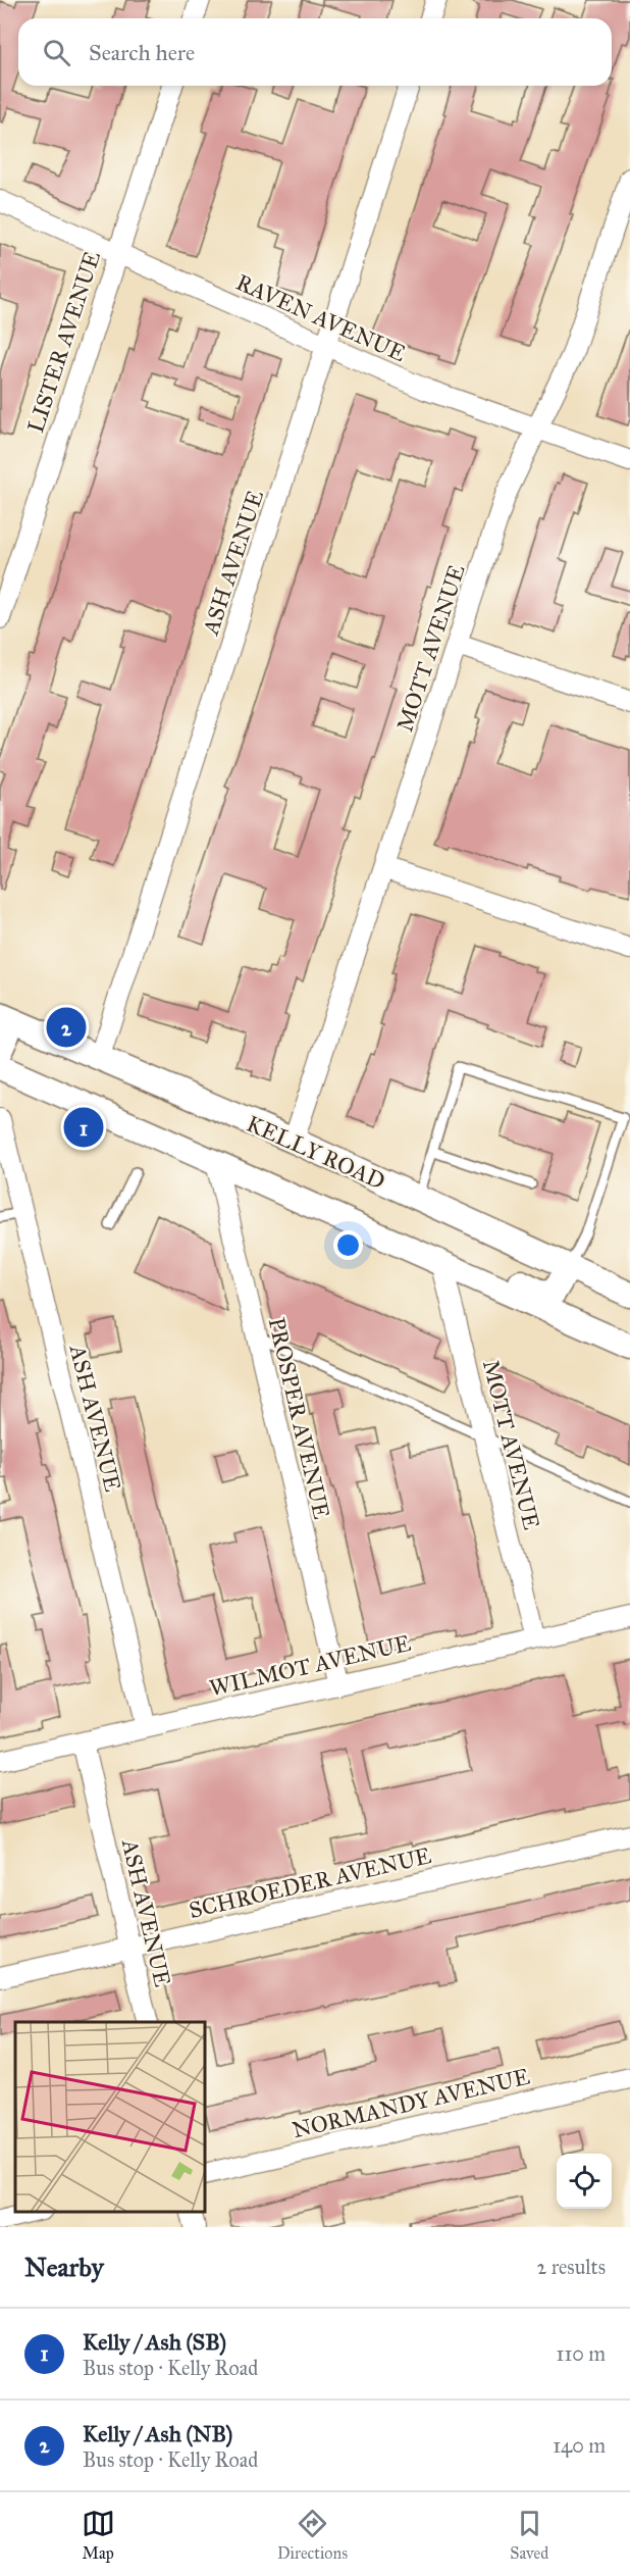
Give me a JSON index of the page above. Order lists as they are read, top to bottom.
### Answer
{
  "streets": {
    "street": [
      "RAVEN AVENUE",
      "LISTER AVENUE",
      "ASH AVENUE",
      "MOTT AVENUE",
      "KELLY ROAD",
      "PROSPER AVENUE",
      "WILMOT AVENUE",
      "SCHROEDER AVENUE",
      "NORMANDY AVENUE"
    ]
  },
  "crossings": [
    ["RAVEN AVENUE", "LISTER AVENUE"],
    ["RAVEN AVENUE", "ASH AVENUE"],
    ["RAVEN AVENUE", "MOTT AVENUE"],
    ["ASH AVENUE", "KELLY ROAD"],
    ["ASH AVENUE", "WILMOT AVENUE"],
    ["ASH AVENUE", "SCHROEDER AVENUE"],
    ["MOTT AVENUE", "KELLY ROAD"],
    ["MOTT AVENUE", "WILMOT AVENUE"],
    ["PROSPER AVENUE", "WILMOT AVENUE"]
  ],
  "page": {
    "search": "Search here",
    "pins": ["2", "1"],
    "heading": ["Nearby", "2 results"],
    "list": [
      {
        "mark": "1",
        "name": "Kelly / Ash (SB)",
        "note": "Bus stop · Kelly Road",
        "value": "110 m"
      },
      {
        "mark": "2",
        "name": "Kelly / Ash (NB)",
        "note": "Bus stop · Kelly Road",
        "value": "140 m"
      }
    ],
    "nav": ["Map", "Directions", "Saved"]
  }
}
